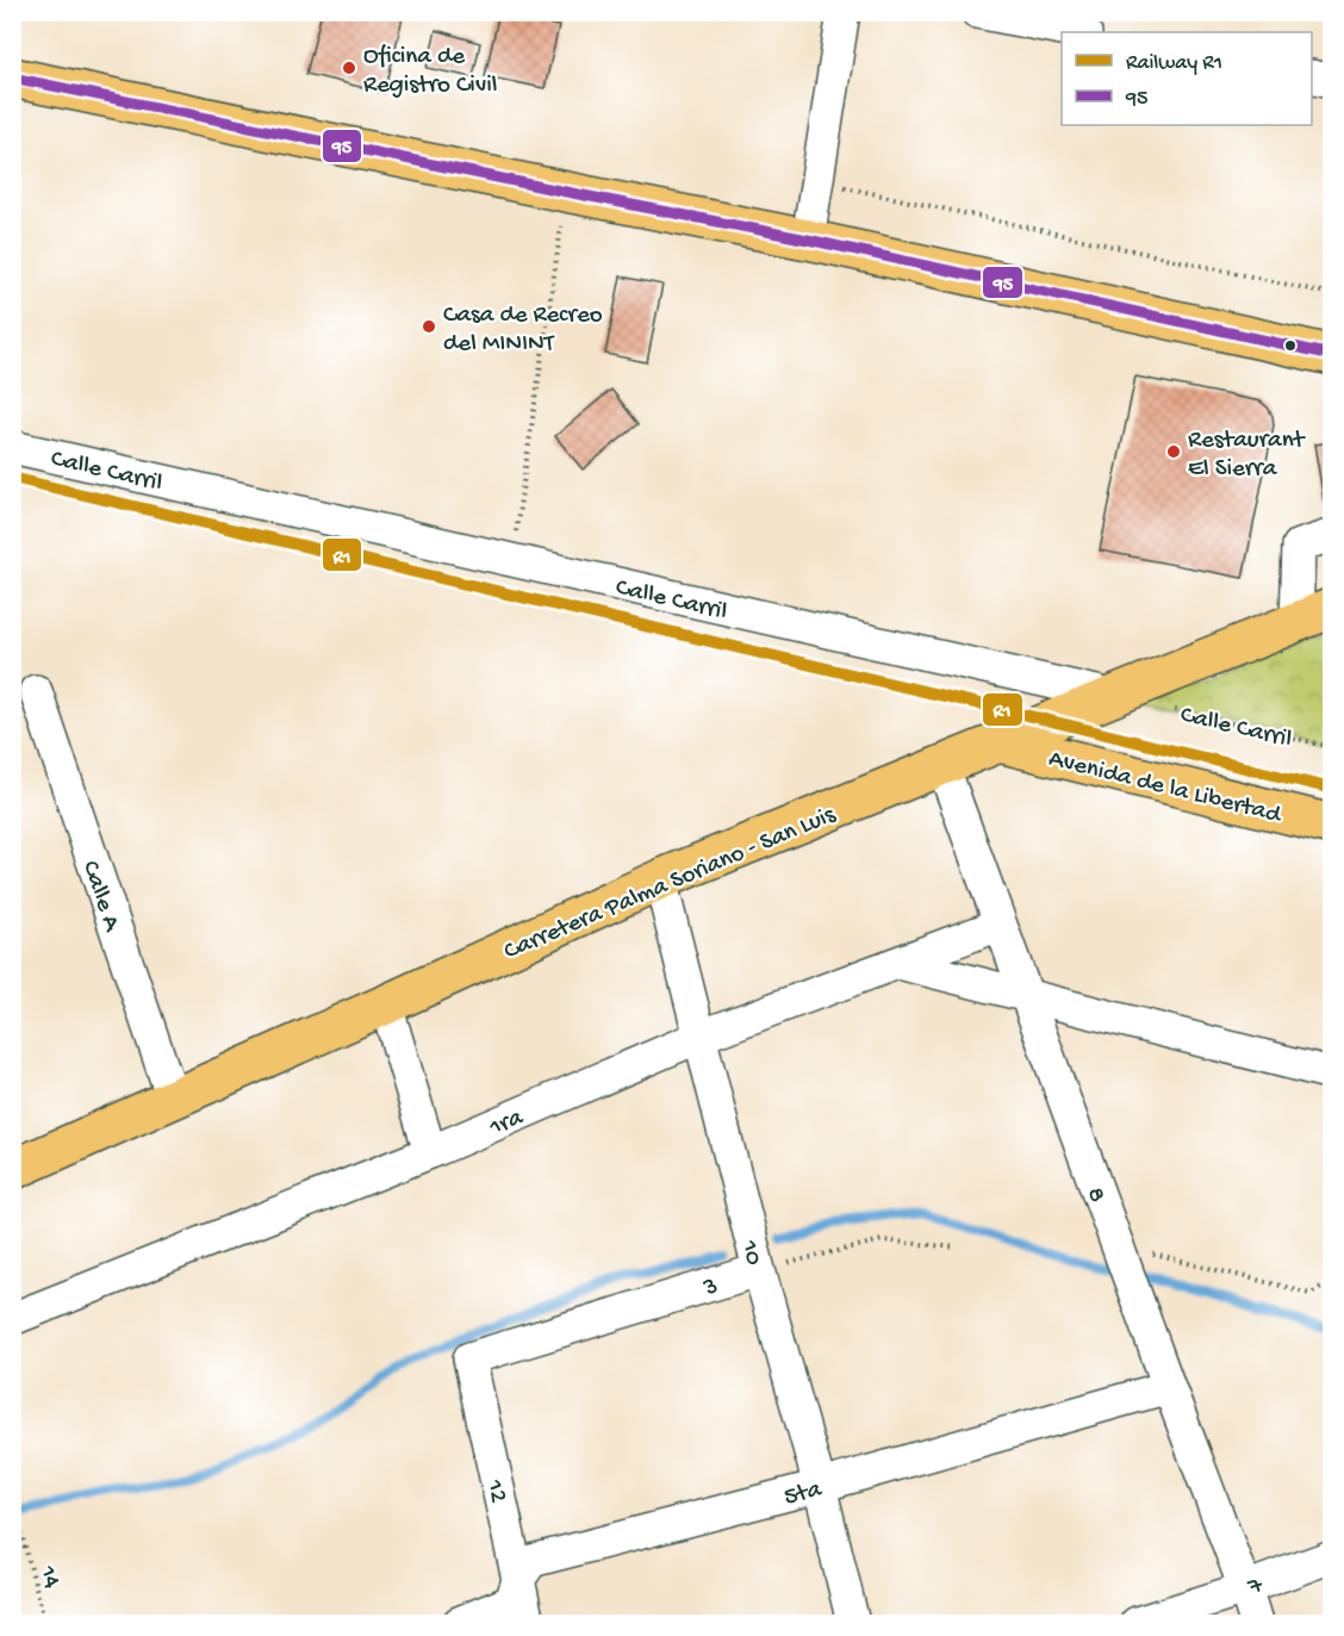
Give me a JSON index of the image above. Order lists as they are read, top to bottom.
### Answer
{
  "streets": {
    "main road": ["Avenida de la Libertad", "Carretera Palma Soriano - San Luis"],
    "street": [
      "Calle Carril",
      "Calle A",
      "1ra",
      "8",
      "10",
      "3",
      "12",
      "5ta",
      "7"
    ],
    "path": ["14"]
  },
  "crossings": [
    ["Calle Carril", "Carretera Palma Soriano - San Luis"],
    ["Avenida de la Libertad", "Carretera Palma Soriano - San Luis"],
    ["Carretera Palma Soriano - San Luis", "Calle A"],
    ["Carretera Palma Soriano - San Luis", "8"],
    ["Carretera Palma Soriano - San Luis", "10"],
    ["1ra", "8"],
    ["1ra", "10"],
    ["8", "5ta"],
    ["8", "7"],
    ["10", "3"],
    ["10", "5ta"],
    ["3", "12"],
    ["12", "5ta"]
  ],
  "places": ["Oficina de Registro Civil", "Casa de Recreo del MININT", "Restaurant El Sierra"],
  "lines": ["transit line 95", "rail line R1"],
  "legend": ["Railway R1", "95"]
}
